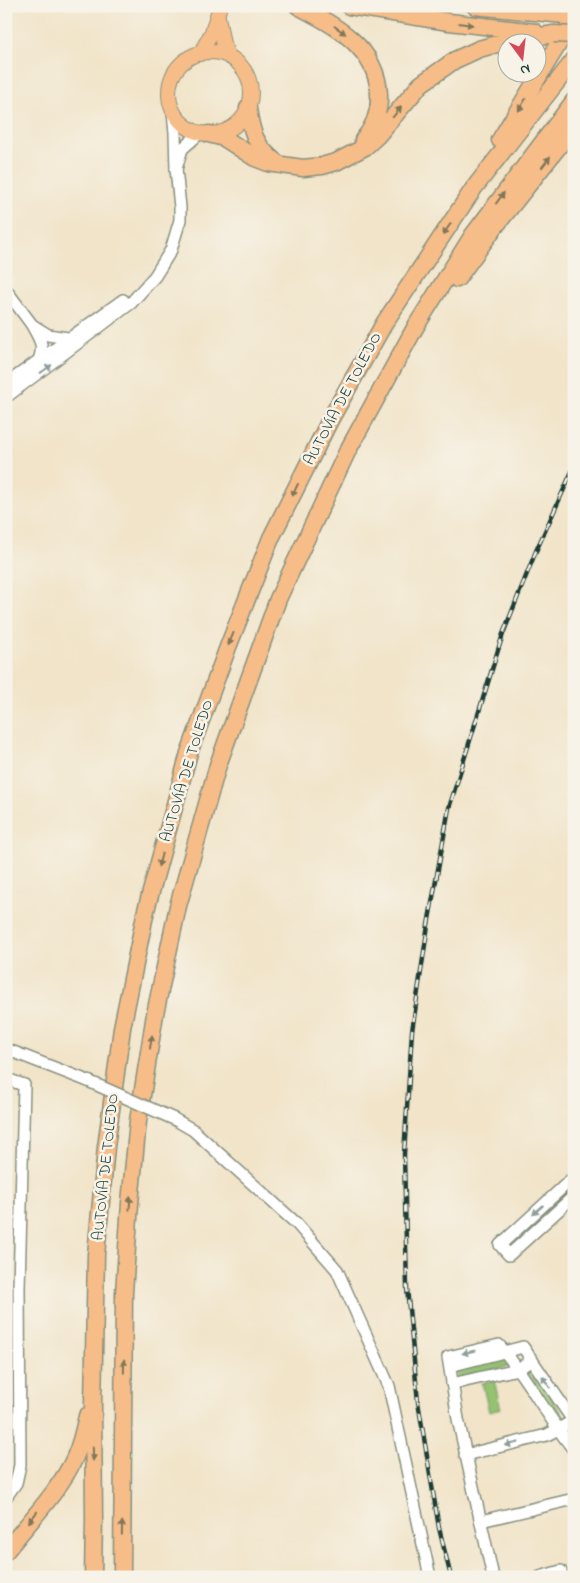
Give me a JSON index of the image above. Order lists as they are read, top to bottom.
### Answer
{
  "streets": {
    "highway": ["AUTOVÍA DE TOLEDO"]
  },
  "north": "bottom"
}
